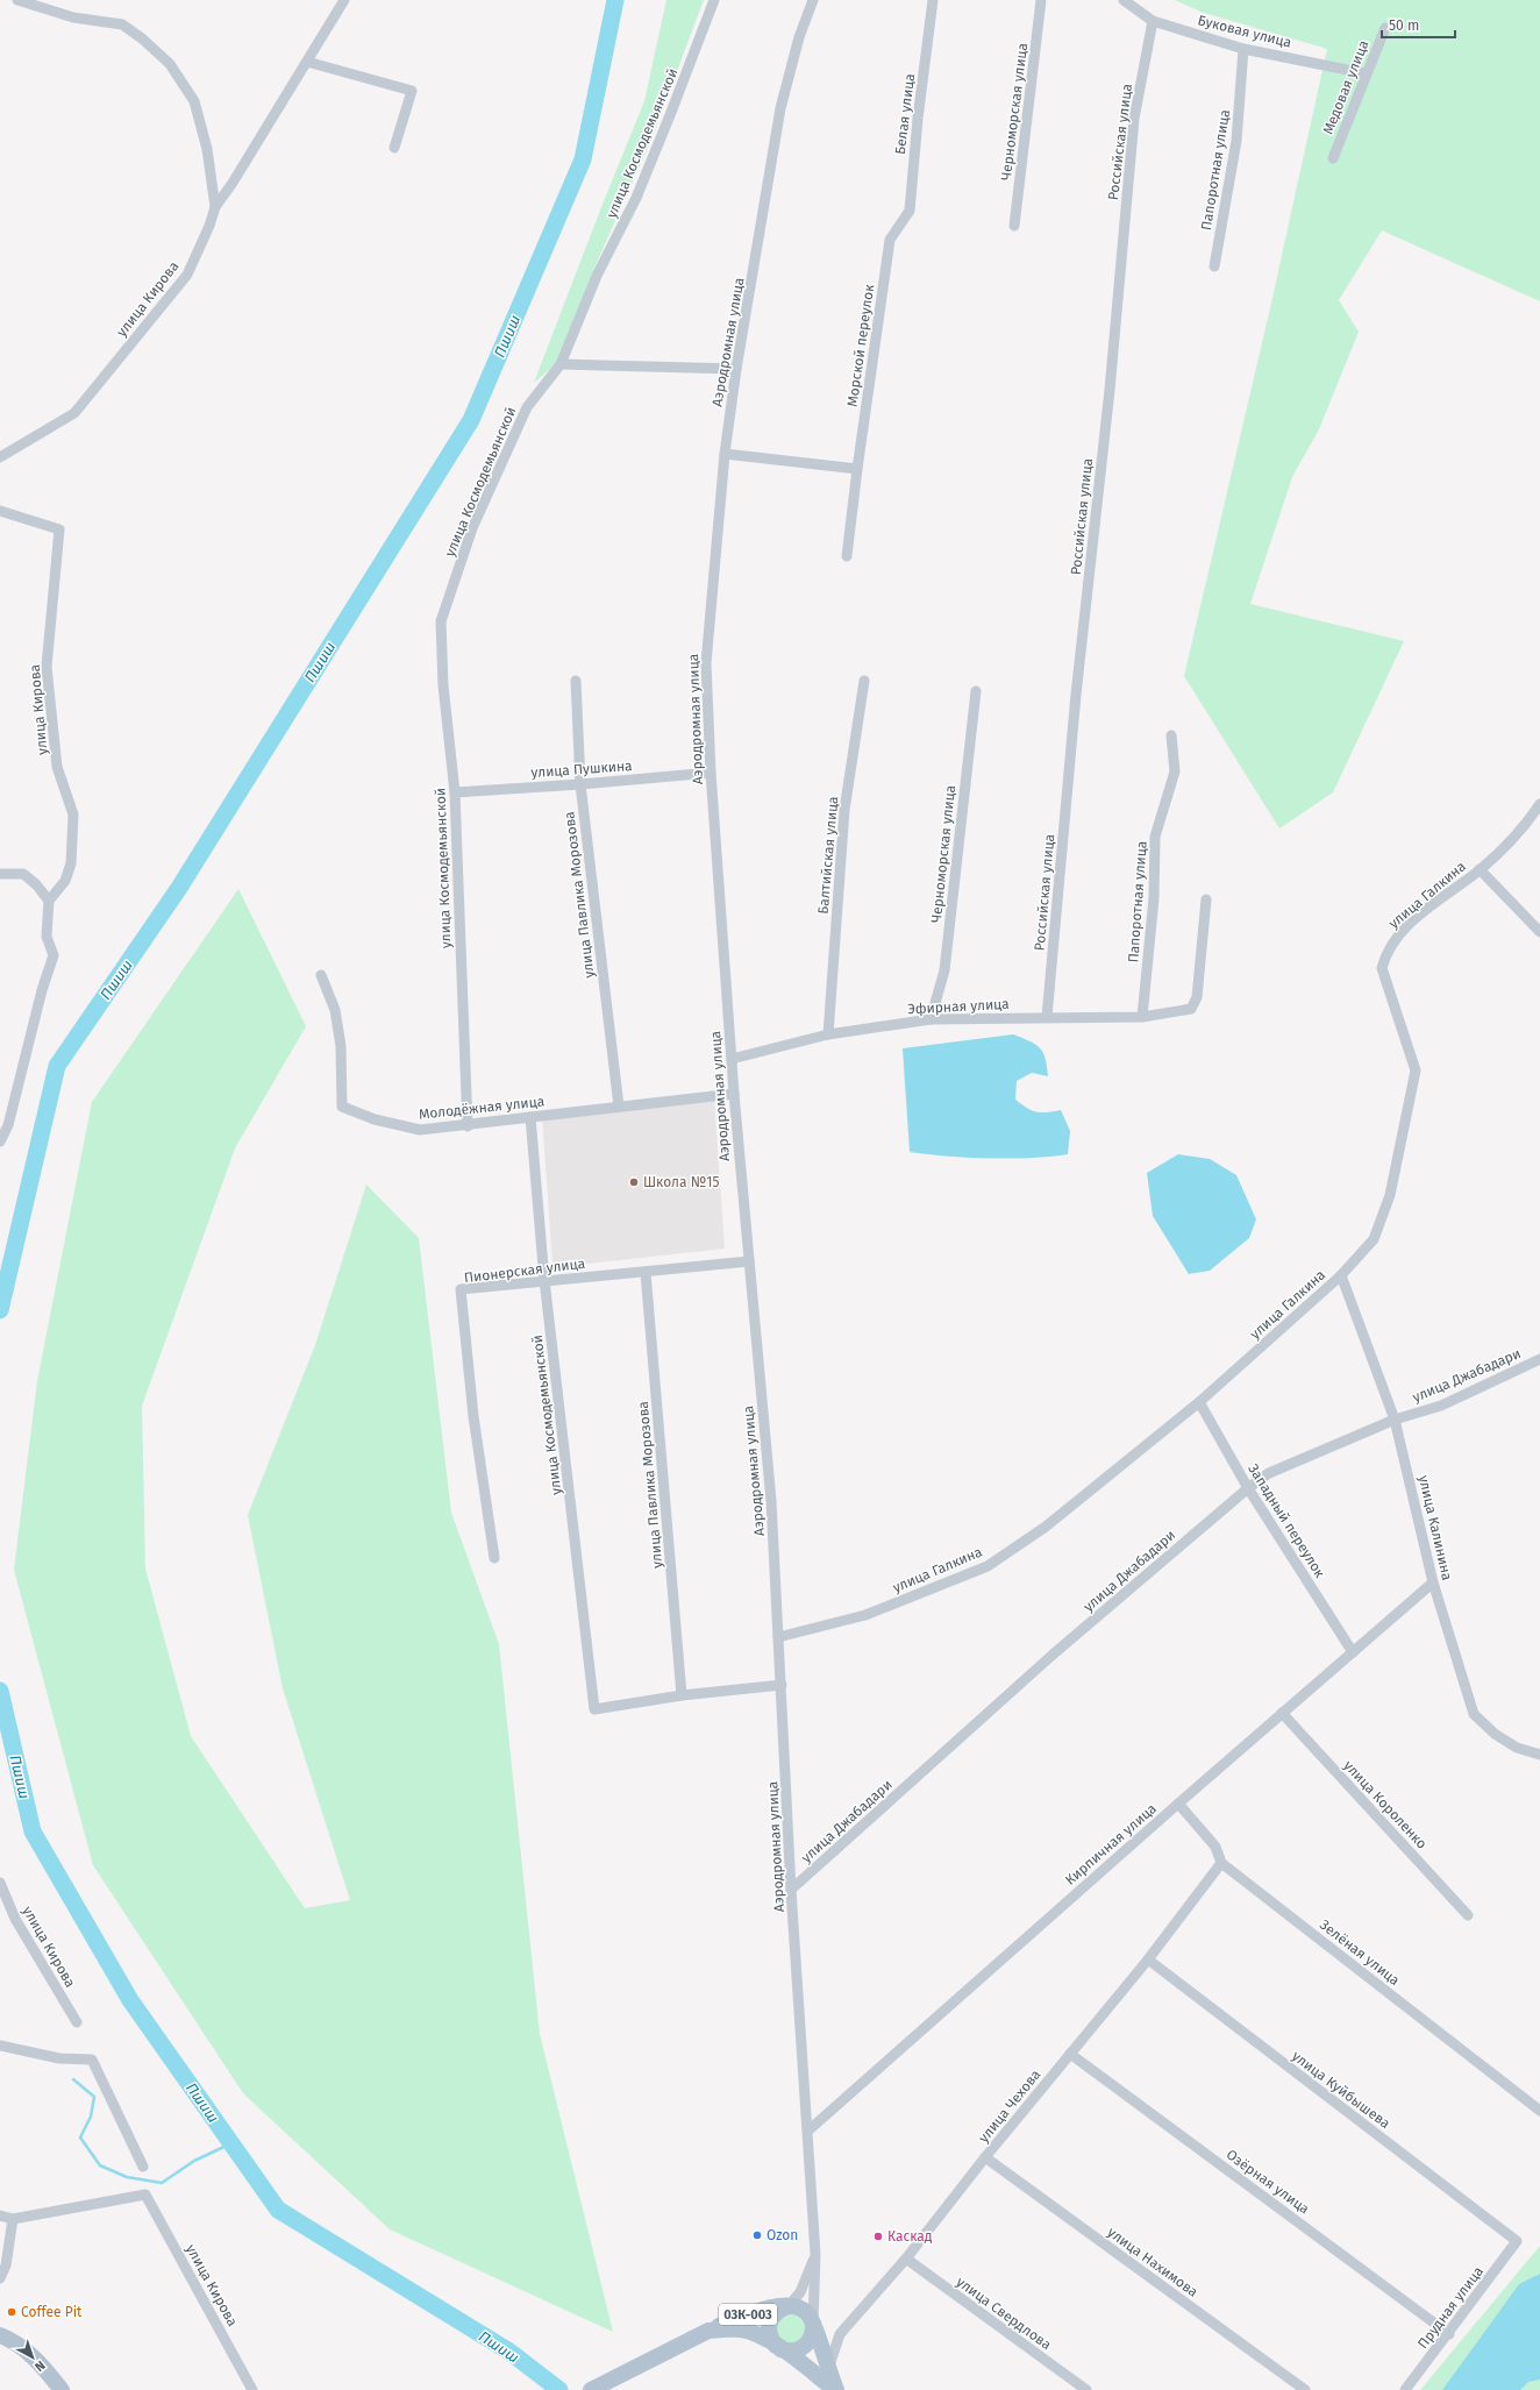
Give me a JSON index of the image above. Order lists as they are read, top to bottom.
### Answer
{
  "streets": {
    "main road": ["03К-003"],
    "street": [
      "Буковая улица",
      "Медовая улица",
      "Черноморская улица",
      "Белая улица",
      "Российская улица",
      "улица Космодемьянской",
      "Папоротная улица",
      "улица Кирова",
      "Аэродромная улица",
      "Морской переулок",
      "улица Пушкина",
      "Балтийская улица",
      "улица Павлика Морозова",
      "улица Галкина",
      "Эфирная улица",
      "Молодёжная улица",
      "Пионерская улица",
      "улица Джабадари",
      "Западный переулок",
      "улица Калинина",
      "улица Короленко",
      "Кирпичная улица",
      "Зелёная улица",
      "улица Куйбышева",
      "улица Чехова",
      "Озёрная улица",
      "улица Нахимова",
      "Прудная улица",
      "улица Свердлова"
    ]
  },
  "crossings": [
    ["Буковая улица", "Медовая улица"],
    ["Буковая улица", "Российская улица"],
    ["Буковая улица", "Папоротная улица"],
    ["Черноморская улица", "Эфирная улица"],
    ["Белая улица", "Морской переулок"],
    ["Российская улица", "Эфирная улица"],
    ["улица Космодемьянской", "улица Пушкина"],
    ["улица Космодемьянской", "улица Павлика Морозова"],
    ["улица Космодемьянской", "Молодёжная улица"],
    ["улица Космодемьянской", "Пионерская улица"],
    ["Папоротная улица", "Эфирная улица"],
    ["Аэродромная улица", "улица Пушкина"],
    ["Аэродромная улица", "улица Галкина"],
    ["Аэродромная улица", "Эфирная улица"],
    ["Аэродромная улица", "Молодёжная улица"],
    ["Аэродромная улица", "Пионерская улица"],
    ["Аэродромная улица", "улица Джабадари"],
    ["Аэродромная улица", "Кирпичная улица"],
    ["Аэродромная улица", "03К-003"],
    ["улица Пушкина", "улица Павлика Морозова"],
    ["Балтийская улица", "Эфирная улица"],
    ["улица Павлика Морозова", "Молодёжная улица"],
    ["улица Павлика Морозова", "Пионерская улица"],
    ["улица Галкина", "Западный переулок"],
    ["улица Галкина", "улица Калинина"],
    ["улица Джабадари", "Западный переулок"],
    ["улица Джабадари", "улица Калинина"],
    ["Западный переулок", "Кирпичная улица"],
    ["улица Калинина", "Кирпичная улица"],
    ["улица Короленко", "Кирпичная улица"],
    ["Кирпичная улица", "Зелёная улица"],
    ["Зелёная улица", "улица Чехова"],
    ["улица Куйбышева", "улица Чехова"],
    ["улица Куйбышева", "Прудная улица"],
    ["улица Чехова", "Озёрная улица"],
    ["улица Чехова", "улица Нахимова"],
    ["улица Чехова", "улица Свердлова"],
    ["улица Чехова", "03К-003"],
    ["Озёрная улица", "Прудная улица"]
  ],
  "water": ["Пшиш"],
  "places": [
    "Школа №15",
    "Ozon",
    "Каскад",
    "Coffee Pit"
  ],
  "scale_bar": "50 m",
  "north": "bottom right"
}
